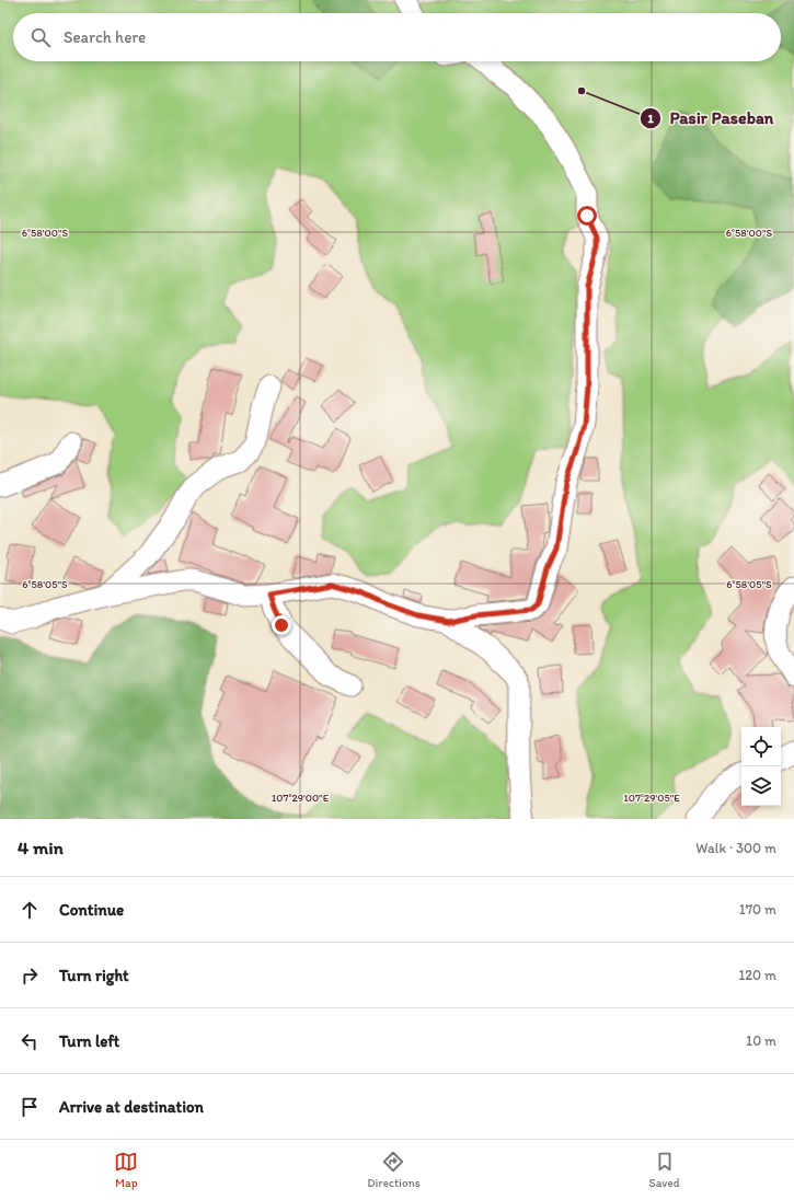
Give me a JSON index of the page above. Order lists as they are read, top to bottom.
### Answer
{
  "places": ["Pasir Paseban"],
  "page": {
    "search": "Search here",
    "heading": ["4 min", "Walk · 300 m"],
    "list": [
      ["Continue", "170 m"],
      ["Turn right", "120 m"],
      ["Turn left", "10 m"],
      "Arrive at destination"
    ],
    "nav": ["Map", "Directions", "Saved"]
  },
  "coordinates": [
    "6°58'00\"S",
    "6°58'05\"S",
    "107°29'00\"E",
    "107°29'05\"E"
  ]
}
